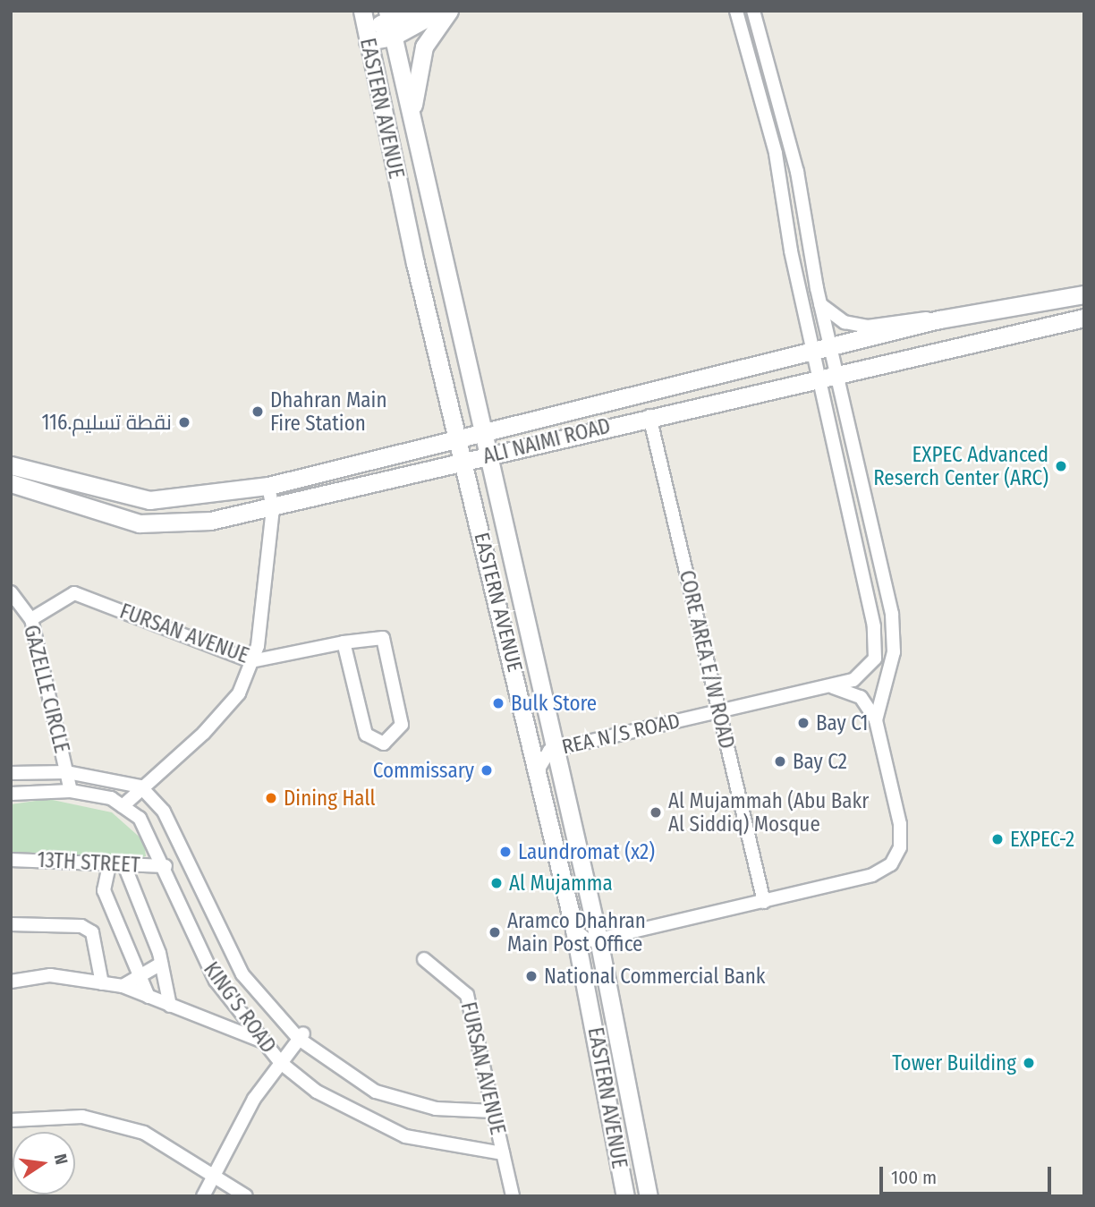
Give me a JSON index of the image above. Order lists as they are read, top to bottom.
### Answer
{
  "streets": {
    "main road": ["EASTERN AVENUE", "ALI NAIMI ROAD"],
    "street": [
      "FURSAN AVENUE",
      "CORE AREA E/W ROAD",
      "GAZELLE CIRCLE",
      "REA N/S ROAD",
      "13TH STREET",
      "KING'S ROAD"
    ]
  },
  "crossings": [
    ["EASTERN AVENUE", "ALI NAIMI ROAD"],
    ["EASTERN AVENUE", "REA N/S ROAD"],
    ["ALI NAIMI ROAD", "CORE AREA E/W ROAD"],
    ["ALI NAIMI ROAD", "REA N/S ROAD"],
    ["FURSAN AVENUE", "GAZELLE CIRCLE"],
    ["FURSAN AVENUE", "KING'S ROAD"],
    ["CORE AREA E/W ROAD", "REA N/S ROAD"],
    ["GAZELLE CIRCLE", "KING'S ROAD"],
    ["13TH STREET", "KING'S ROAD"]
  ],
  "places": [
    "Dhahran Main Fire Station",
    "نقطة تسليم.116",
    "EXPEC Advanced Reserch Center (ARC)",
    "Bulk Store",
    "Bay C1",
    "Bay C2",
    "Commissary",
    "Dining Hall",
    "Al Mujammah (Abu Bakr Al Siddiq) Mosque",
    "EXPEC-2",
    "Laundromat (x2)",
    "Al Mujamma",
    "Aramco Dhahran Main Post Office",
    "National Commercial Bank",
    "Tower Building"
  ],
  "scale_bar": "100 m",
  "north": "right"
}
